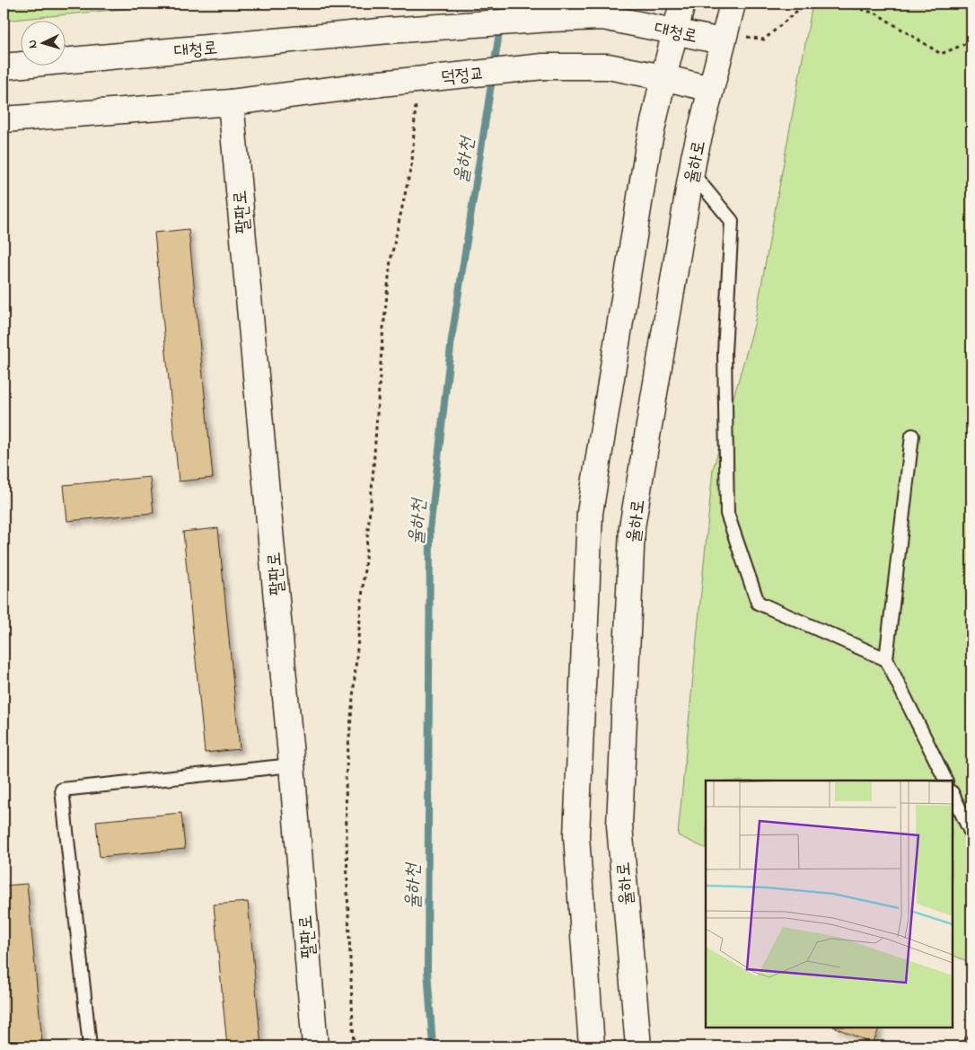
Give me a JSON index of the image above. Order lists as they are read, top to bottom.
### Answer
{
  "streets": {
    "main road": [
      "대청로",
      "덕정교",
      "율하로",
      "팔판로"
    ]
  },
  "crossings": [
    ["대청로", "율하로"],
    ["덕정교", "팔판로"]
  ],
  "water": ["율하천"],
  "north": "left"
}
